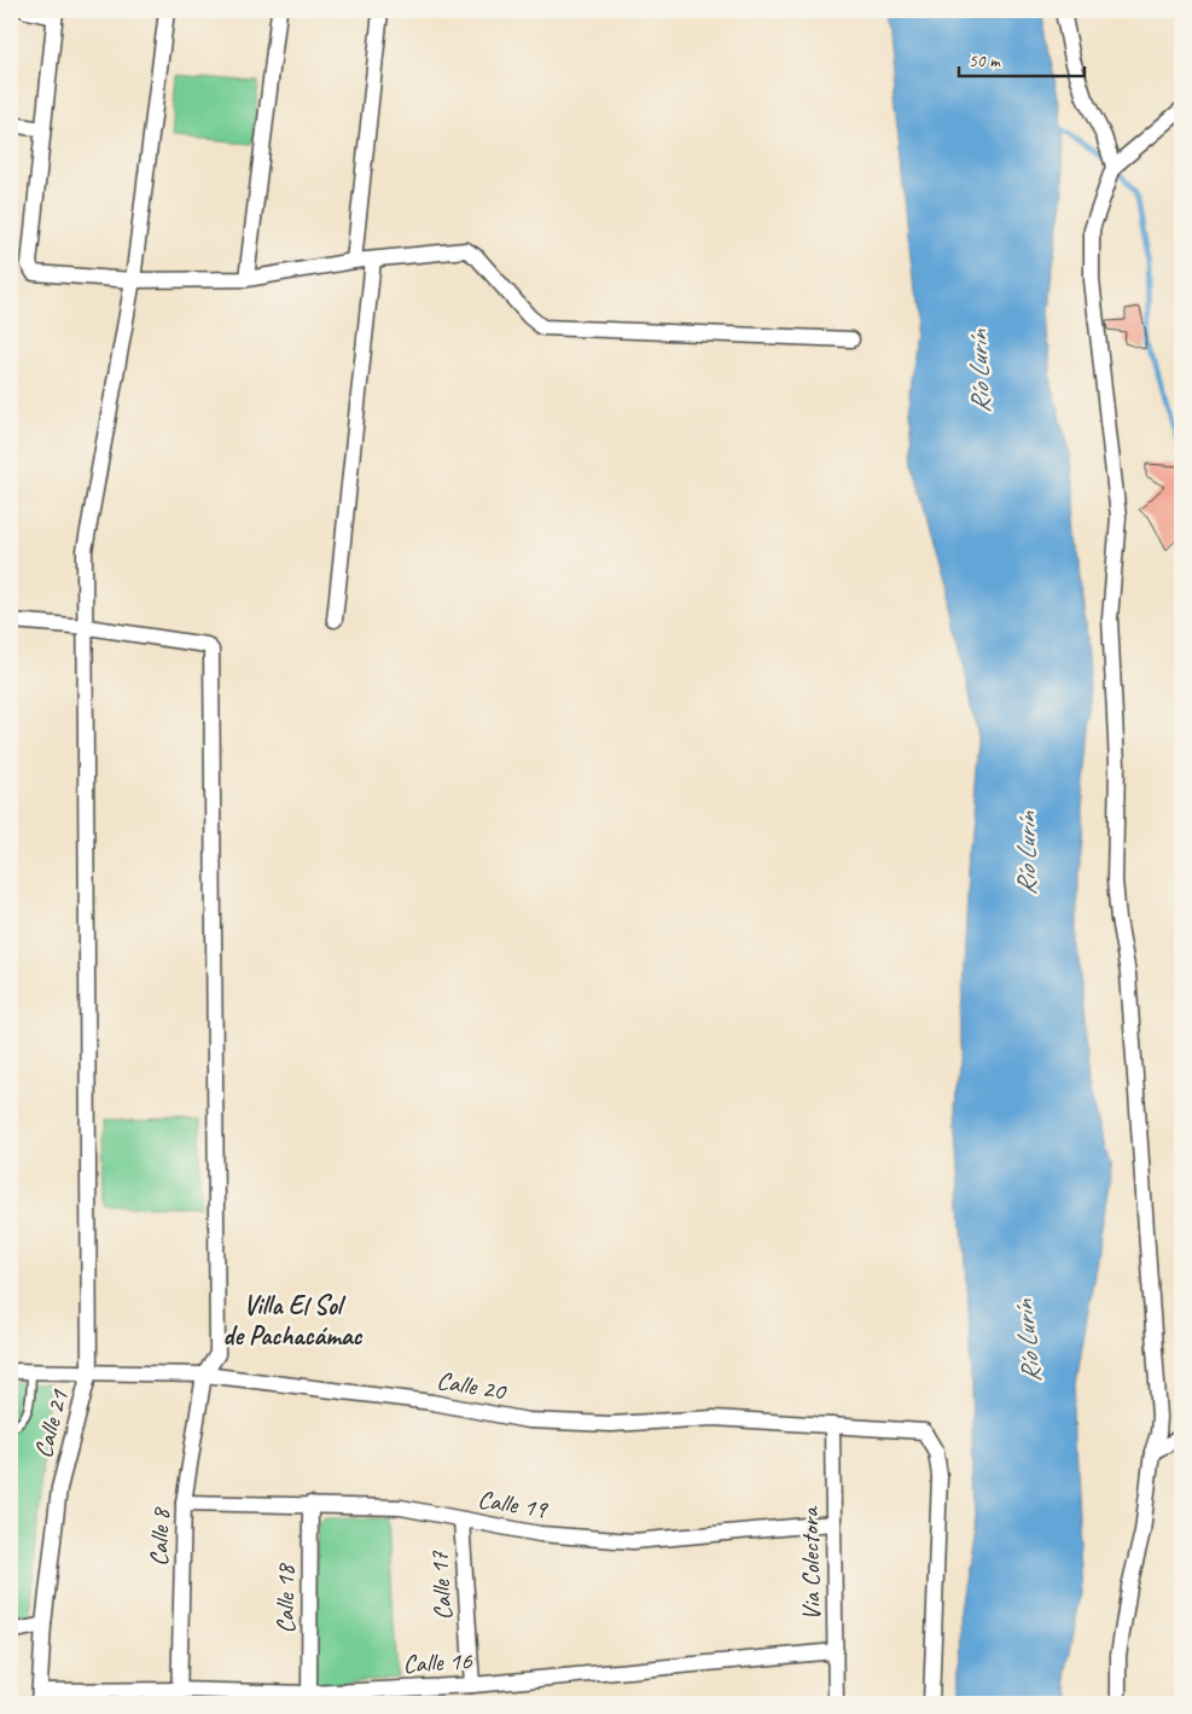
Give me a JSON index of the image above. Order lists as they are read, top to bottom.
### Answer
{
  "streets": {
    "street": [
      "Calle 20",
      "Calle 21",
      "Calle 19",
      "Calle 8",
      "Via Colectora",
      "Calle 17",
      "Calle 18",
      "Calle 16"
    ]
  },
  "crossings": [
    ["Calle 20", "Calle 21"],
    ["Calle 20", "Calle 8"],
    ["Calle 20", "Via Colectora"],
    ["Calle 21", "Calle 8"],
    ["Calle 21", "Calle 16"],
    ["Calle 19", "Calle 8"],
    ["Calle 19", "Via Colectora"],
    ["Calle 19", "Calle 17"],
    ["Calle 19", "Calle 18"],
    ["Calle 8", "Calle 16"],
    ["Via Colectora", "Calle 16"],
    ["Calle 17", "Calle 16"],
    ["Calle 18", "Calle 16"]
  ],
  "districts": ["Villa El Sol de Pachacámac"],
  "water": ["Río Lurín"],
  "scale_bar": "50 m"
}
